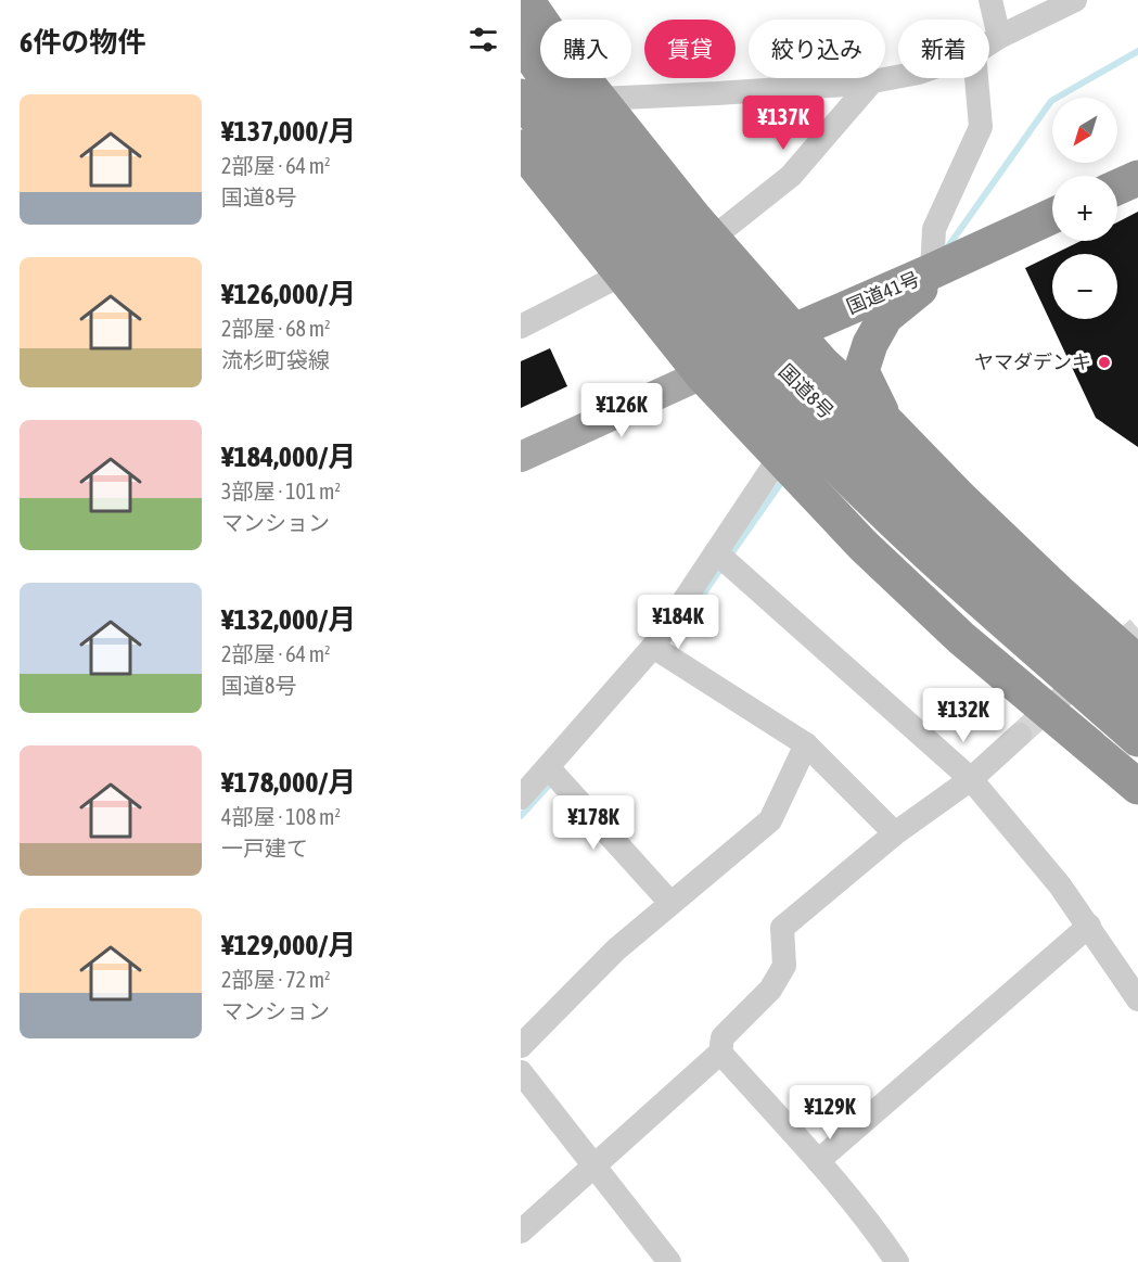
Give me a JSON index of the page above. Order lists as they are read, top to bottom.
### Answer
{
  "streets": {
    "highway": ["国道41号", "国道8号"]
  },
  "places": ["ヤマダデンキ"],
  "north": "bottom left",
  "page": {
    "heading": "6件の物件",
    "chip": [
      "購入",
      "賃貸",
      "絞り込み",
      "新着"
    ],
    "list": [
      {
        "name": "¥137,000/月",
        "note": "2部屋 · 64 m² · 国道8号"
      },
      {
        "name": "¥126,000/月",
        "note": "2部屋 · 68 m² · 流杉町袋線"
      },
      {
        "name": "¥184,000/月",
        "note": "3部屋 · 101 m² · マンション"
      },
      {
        "name": "¥132,000/月",
        "note": "2部屋 · 64 m² · 国道8号"
      },
      {
        "name": "¥178,000/月",
        "note": "4部屋 · 108 m² · 一戸建て"
      },
      {
        "name": "¥129,000/月",
        "note": "2部屋 · 72 m² · マンション"
      }
    ],
    "price": [
      "¥137K",
      "¥126K",
      "¥184K",
      "¥132K",
      "¥178K",
      "¥129K"
    ],
    "map_buttons": ["+", "−"]
  }
}
